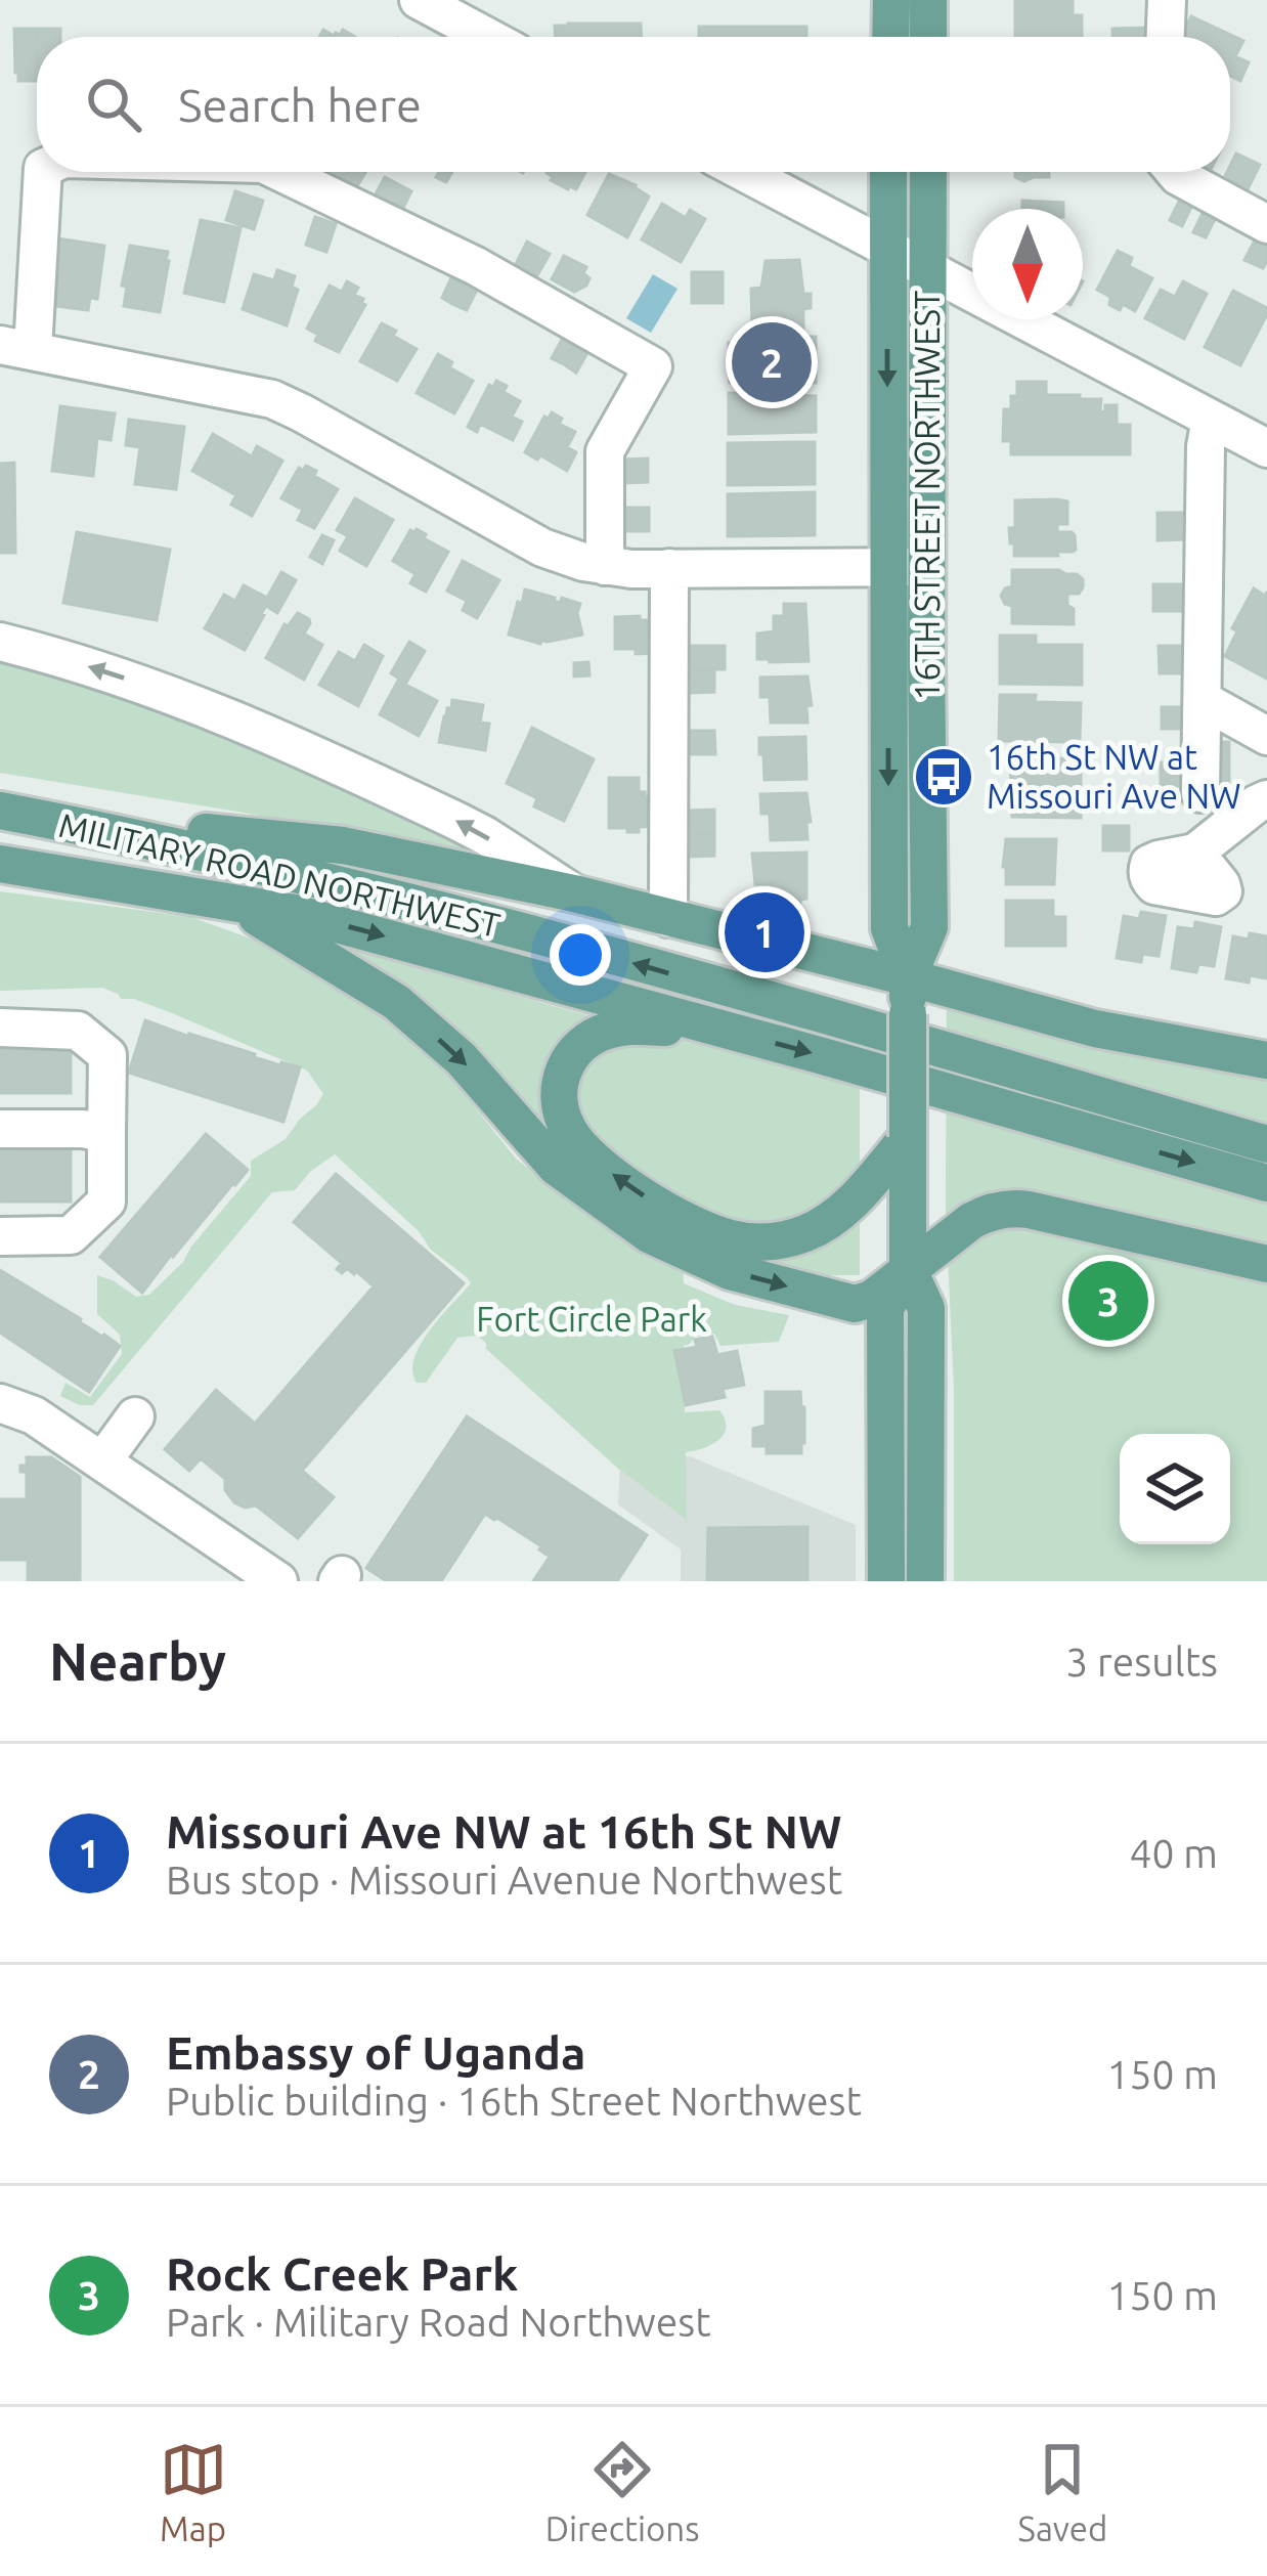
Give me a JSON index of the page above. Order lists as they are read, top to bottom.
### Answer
{
  "streets": {
    "main road": ["16TH STREET NORTHWEST", "MILITARY ROAD NORTHWEST"]
  },
  "parks": ["Fort Circle Park"],
  "places": {
    "bus stop": ["16th St NW at Missouri Ave NW"]
  },
  "north": "bottom",
  "page": {
    "search": "Search here",
    "pins": ["2", "1", "3"],
    "heading": ["Nearby", "3 results"],
    "list": [
      {
        "mark": "1",
        "name": "Missouri Ave NW at 16th St NW",
        "note": "Bus stop · Missouri Avenue Northwest",
        "value": "40 m"
      },
      {
        "mark": "2",
        "name": "Embassy of Uganda",
        "note": "Public building · 16th Street Northwest",
        "value": "150 m"
      },
      {
        "mark": "3",
        "name": "Rock Creek Park",
        "note": "Park · Military Road Northwest",
        "value": "150 m"
      }
    ],
    "nav": ["Map", "Directions", "Saved"]
  }
}
